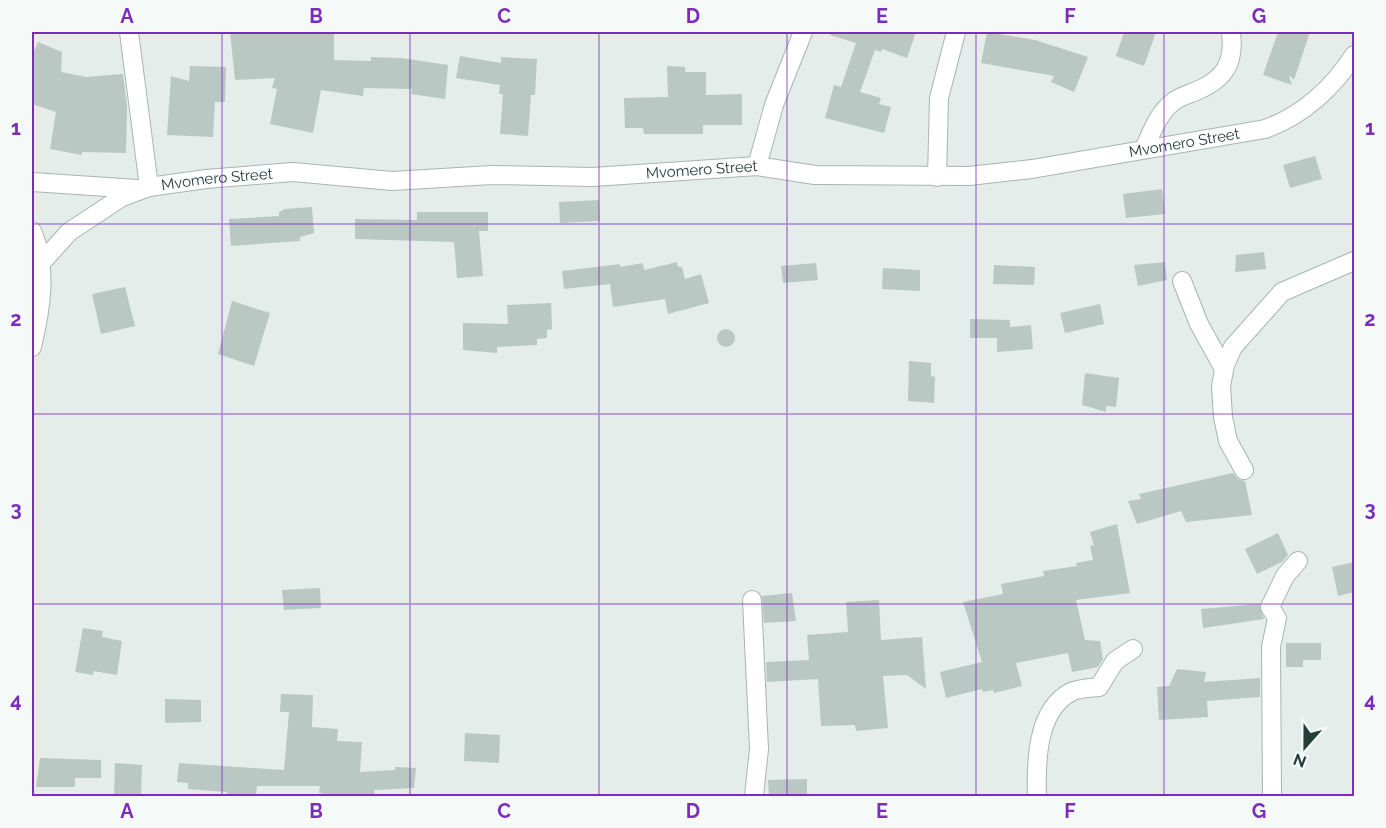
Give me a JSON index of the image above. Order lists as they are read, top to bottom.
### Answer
{
  "streets": {
    "street": ["Mvomero Street"]
  },
  "north": "bottom",
  "grid": {
    "columns": [
      "A",
      "B",
      "C",
      "D",
      "E",
      "F",
      "G"
    ],
    "rows": [
      "1",
      "2",
      "3",
      "4"
    ]
  }
}
